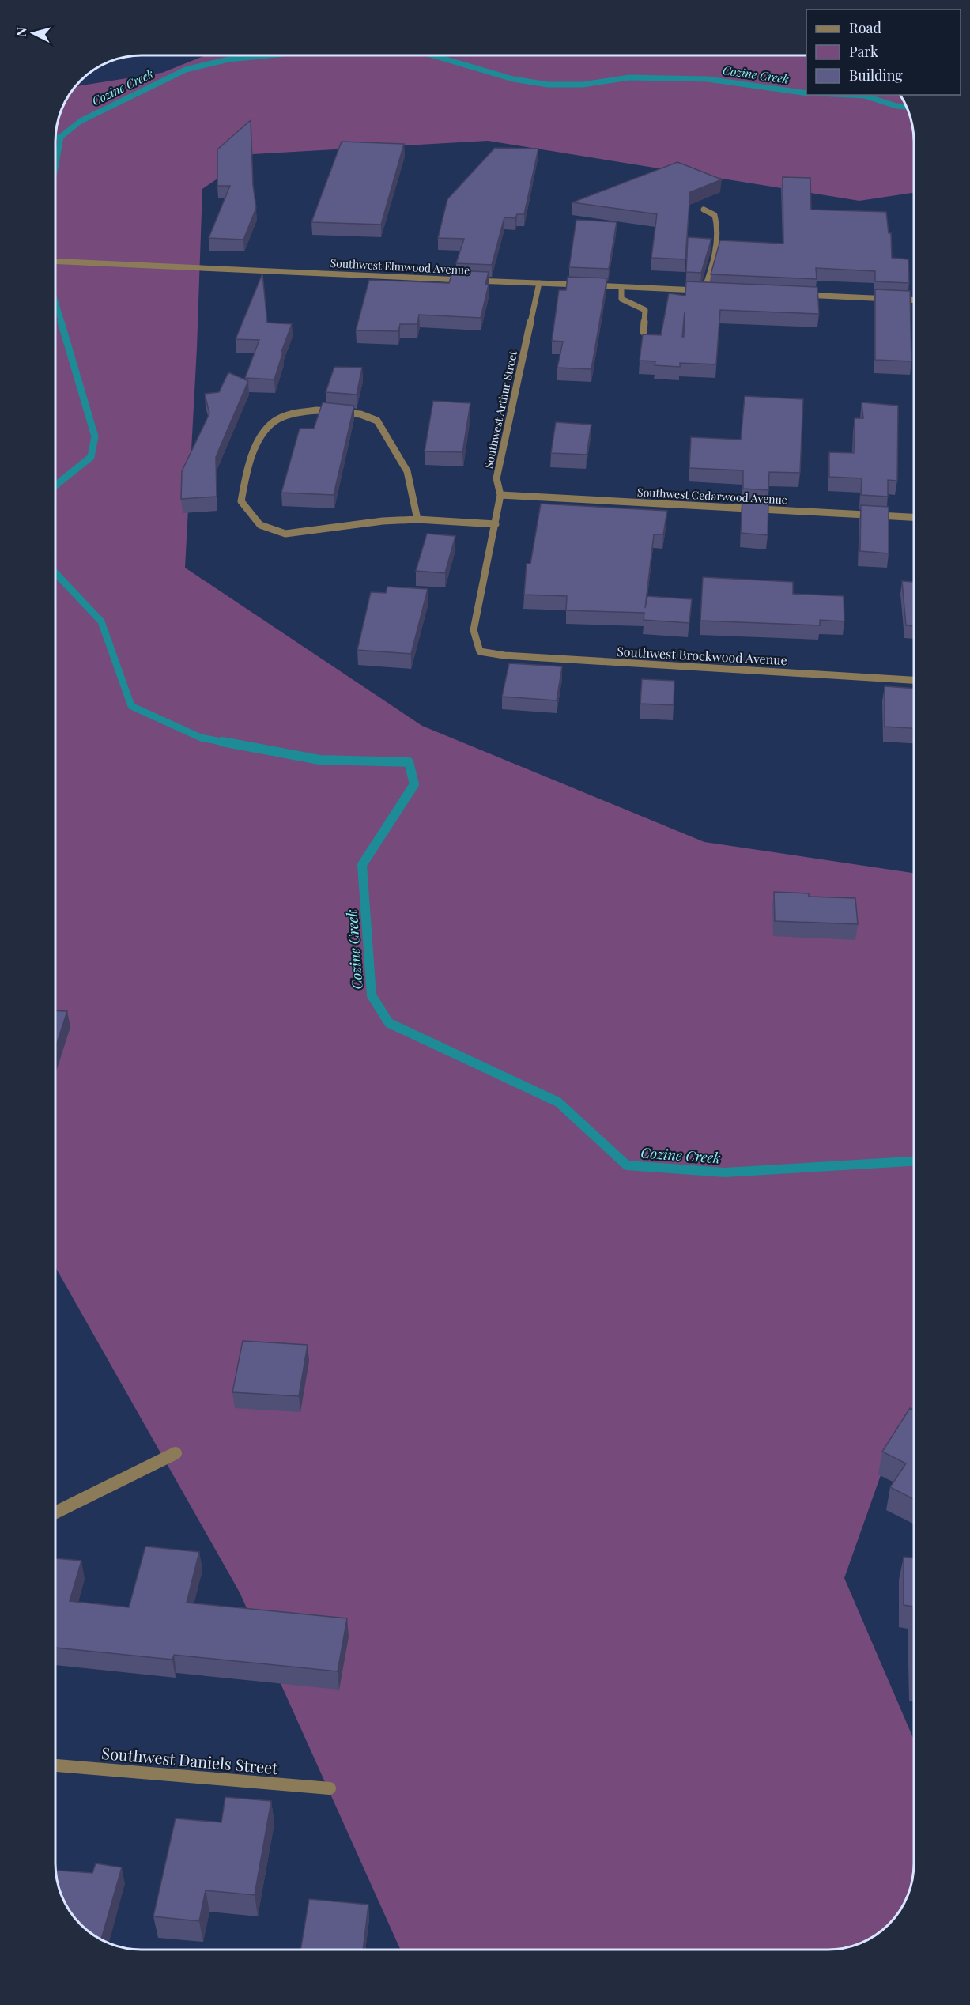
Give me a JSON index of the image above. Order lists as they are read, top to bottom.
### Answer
{
  "streets": {
    "street": [
      "Southwest Elmwood Avenue",
      "Southwest Arthur Street",
      "Southwest Cedarwood Avenue",
      "Southwest Brockwood Avenue",
      "Southwest Daniels Street"
    ]
  },
  "crossings": [
    ["Southwest Elmwood Avenue", "Southwest Arthur Street"],
    ["Southwest Arthur Street", "Southwest Cedarwood Avenue"],
    ["Southwest Arthur Street", "Southwest Brockwood Avenue"]
  ],
  "water": ["Cozine Creek"],
  "legend": ["Road", "Park", "Building"],
  "north": "left"
}
